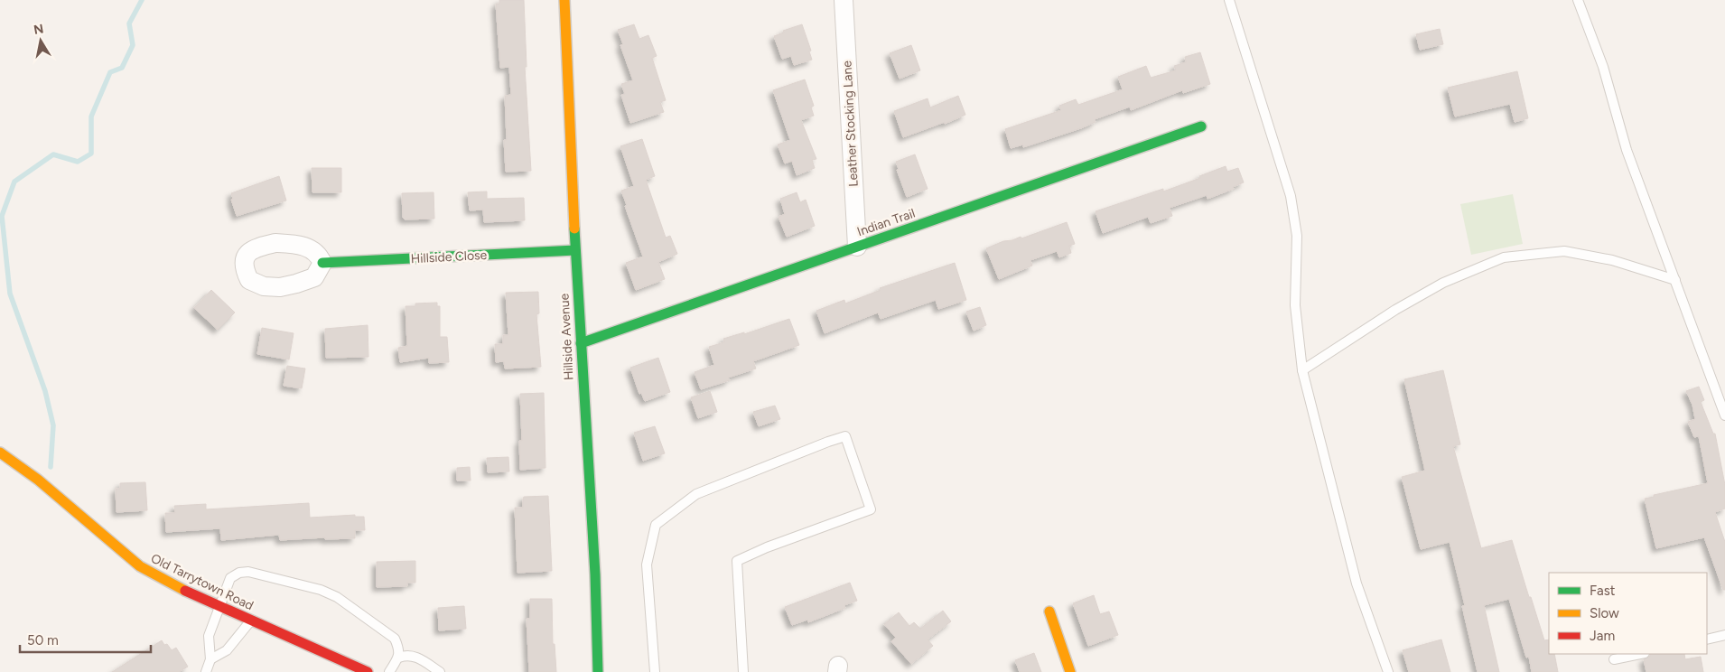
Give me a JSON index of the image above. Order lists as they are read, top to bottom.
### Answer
{
  "streets": {
    "street": [
      "Leather Stocking Lane",
      "Indian Trail",
      "Hillside Close",
      "Hillside Avenue",
      "Old Tarrytown Road"
    ]
  },
  "crossings": [
    ["Leather Stocking Lane", "Indian Trail"],
    ["Indian Trail", "Hillside Avenue"],
    ["Hillside Close", "Hillside Avenue"]
  ],
  "legend": ["Fast", "Slow", "Jam"],
  "scale_bar": "50 m",
  "north": "top"
}
